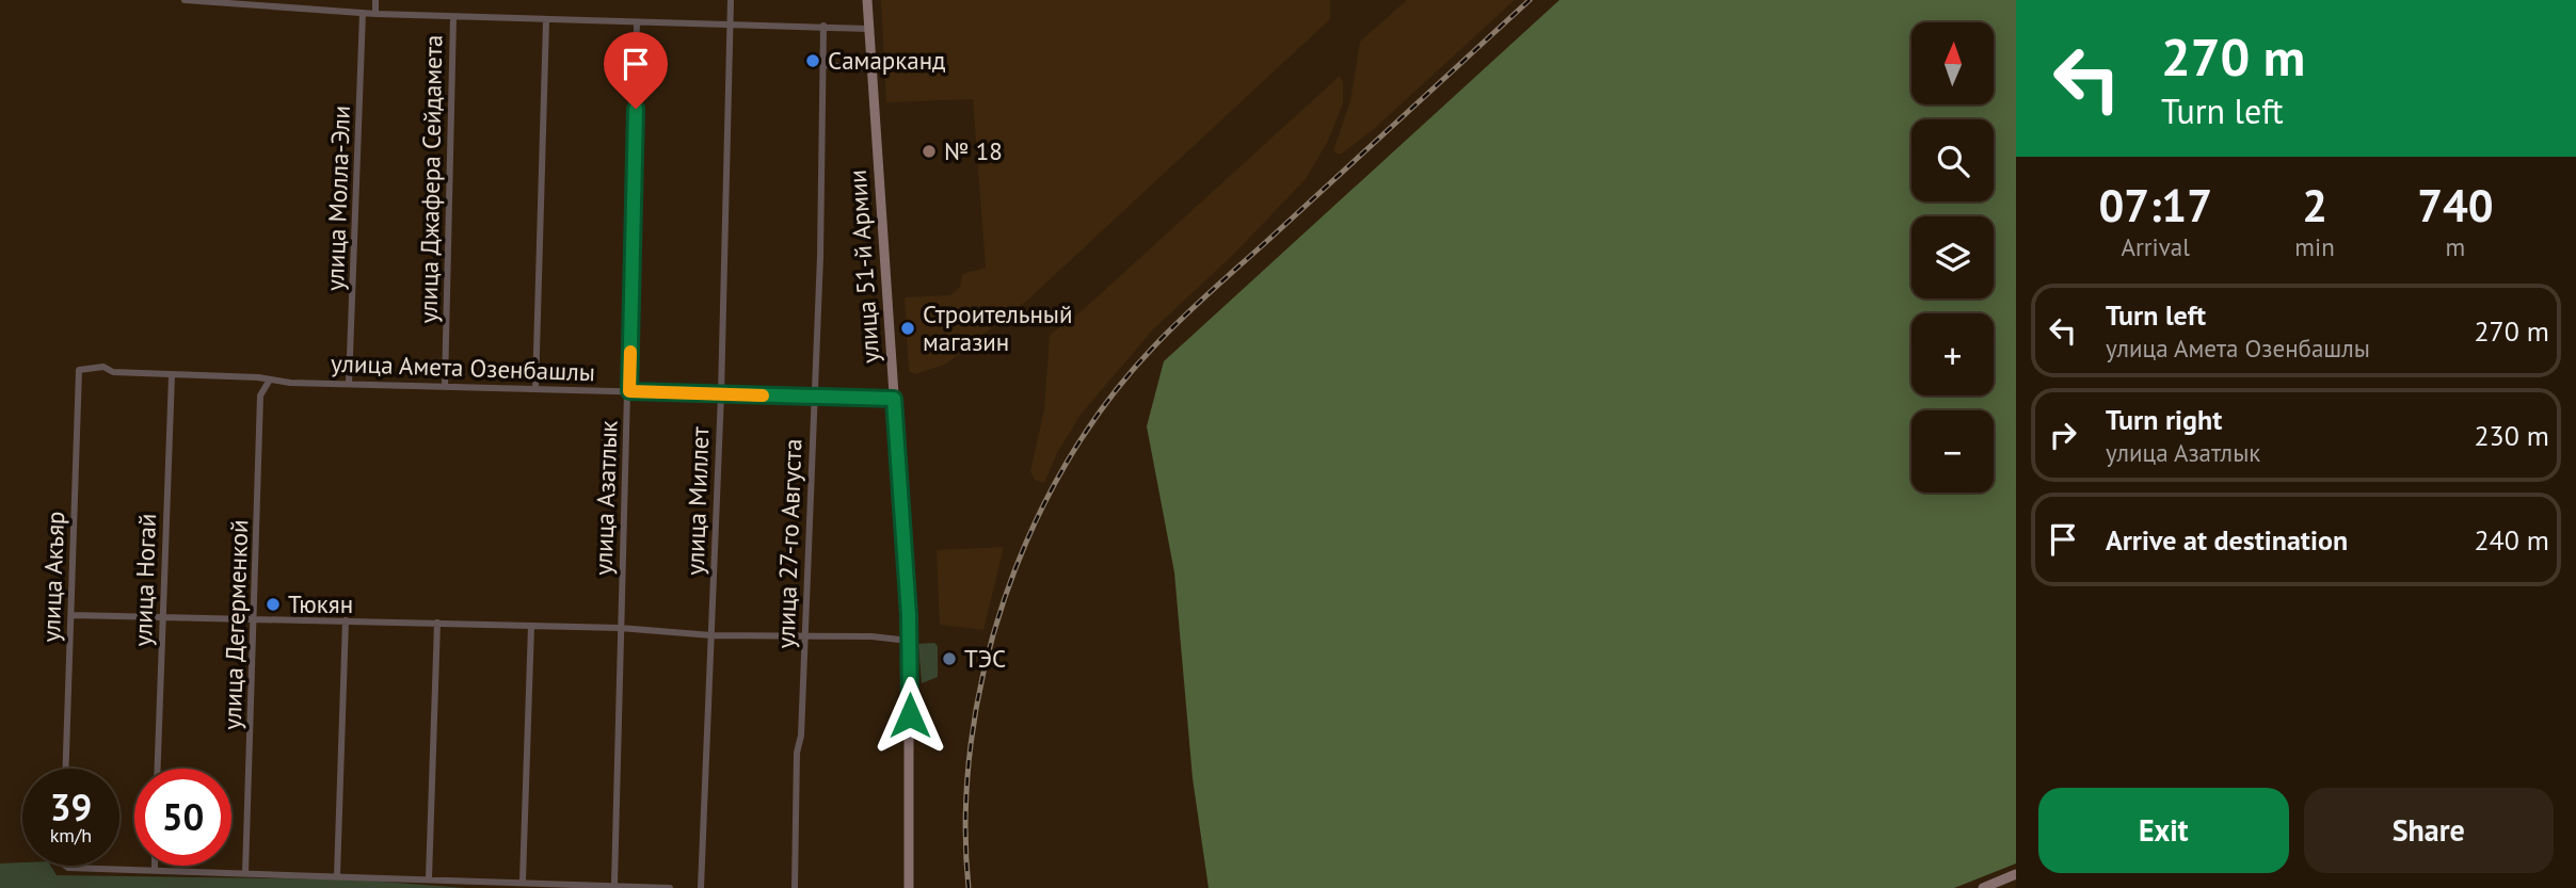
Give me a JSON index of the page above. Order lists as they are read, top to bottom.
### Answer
{
  "streets": {
    "main road": ["улица 51-й Армии"],
    "street": [
      "улица Джафера Сейдамета",
      "улица Молла-Эли",
      "улица Амета Озенбашлы",
      "улица Азатлык",
      "улица Миллет",
      "улица 27-го Августа",
      "улица Акъяр",
      "улица Ногай",
      "улица Дегерменкой"
    ]
  },
  "crossings": [
    ["улица Джафера Сейдамета", "улица Амета Озенбашлы"],
    ["улица Молла-Эли", "улица Амета Озенбашлы"],
    ["улица 51-й Армии", "улица Амета Озенбашлы"],
    ["улица Амета Озенбашлы", "улица Азатлык"],
    ["улица Амета Озенбашлы", "улица Миллет"],
    ["улица Амета Озенбашлы", "улица 27-го Августа"],
    ["улица Амета Озенбашлы", "улица Акъяр"],
    ["улица Амета Озенбашлы", "улица Ногай"],
    ["улица Амета Озенбашлы", "улица Дегерменкой"]
  ],
  "places": [
    "Самарканд",
    "№ 18",
    "Строительный магазин",
    "Тюкян",
    "ТЭС"
  ],
  "north": "top",
  "page": {
    "turn": ["270 m", "Turn left"],
    "map_buttons": ["+", "−"],
    "eta": [
      "07:17",
      "Arrival",
      "2",
      "min",
      "740",
      "m"
    ],
    "list": [
      {
        "name": "Turn left",
        "note": "улица Амета Озенбашлы",
        "value": "270 m"
      },
      {
        "name": "Turn right",
        "note": "улица Азатлык",
        "value": "230 m"
      },
      {
        "name": "Arrive at destination",
        "value": "240 m"
      }
    ],
    "speed": "39 km/h",
    "limit": "50",
    "buttons": ["Exit", "Share"]
  }
}
